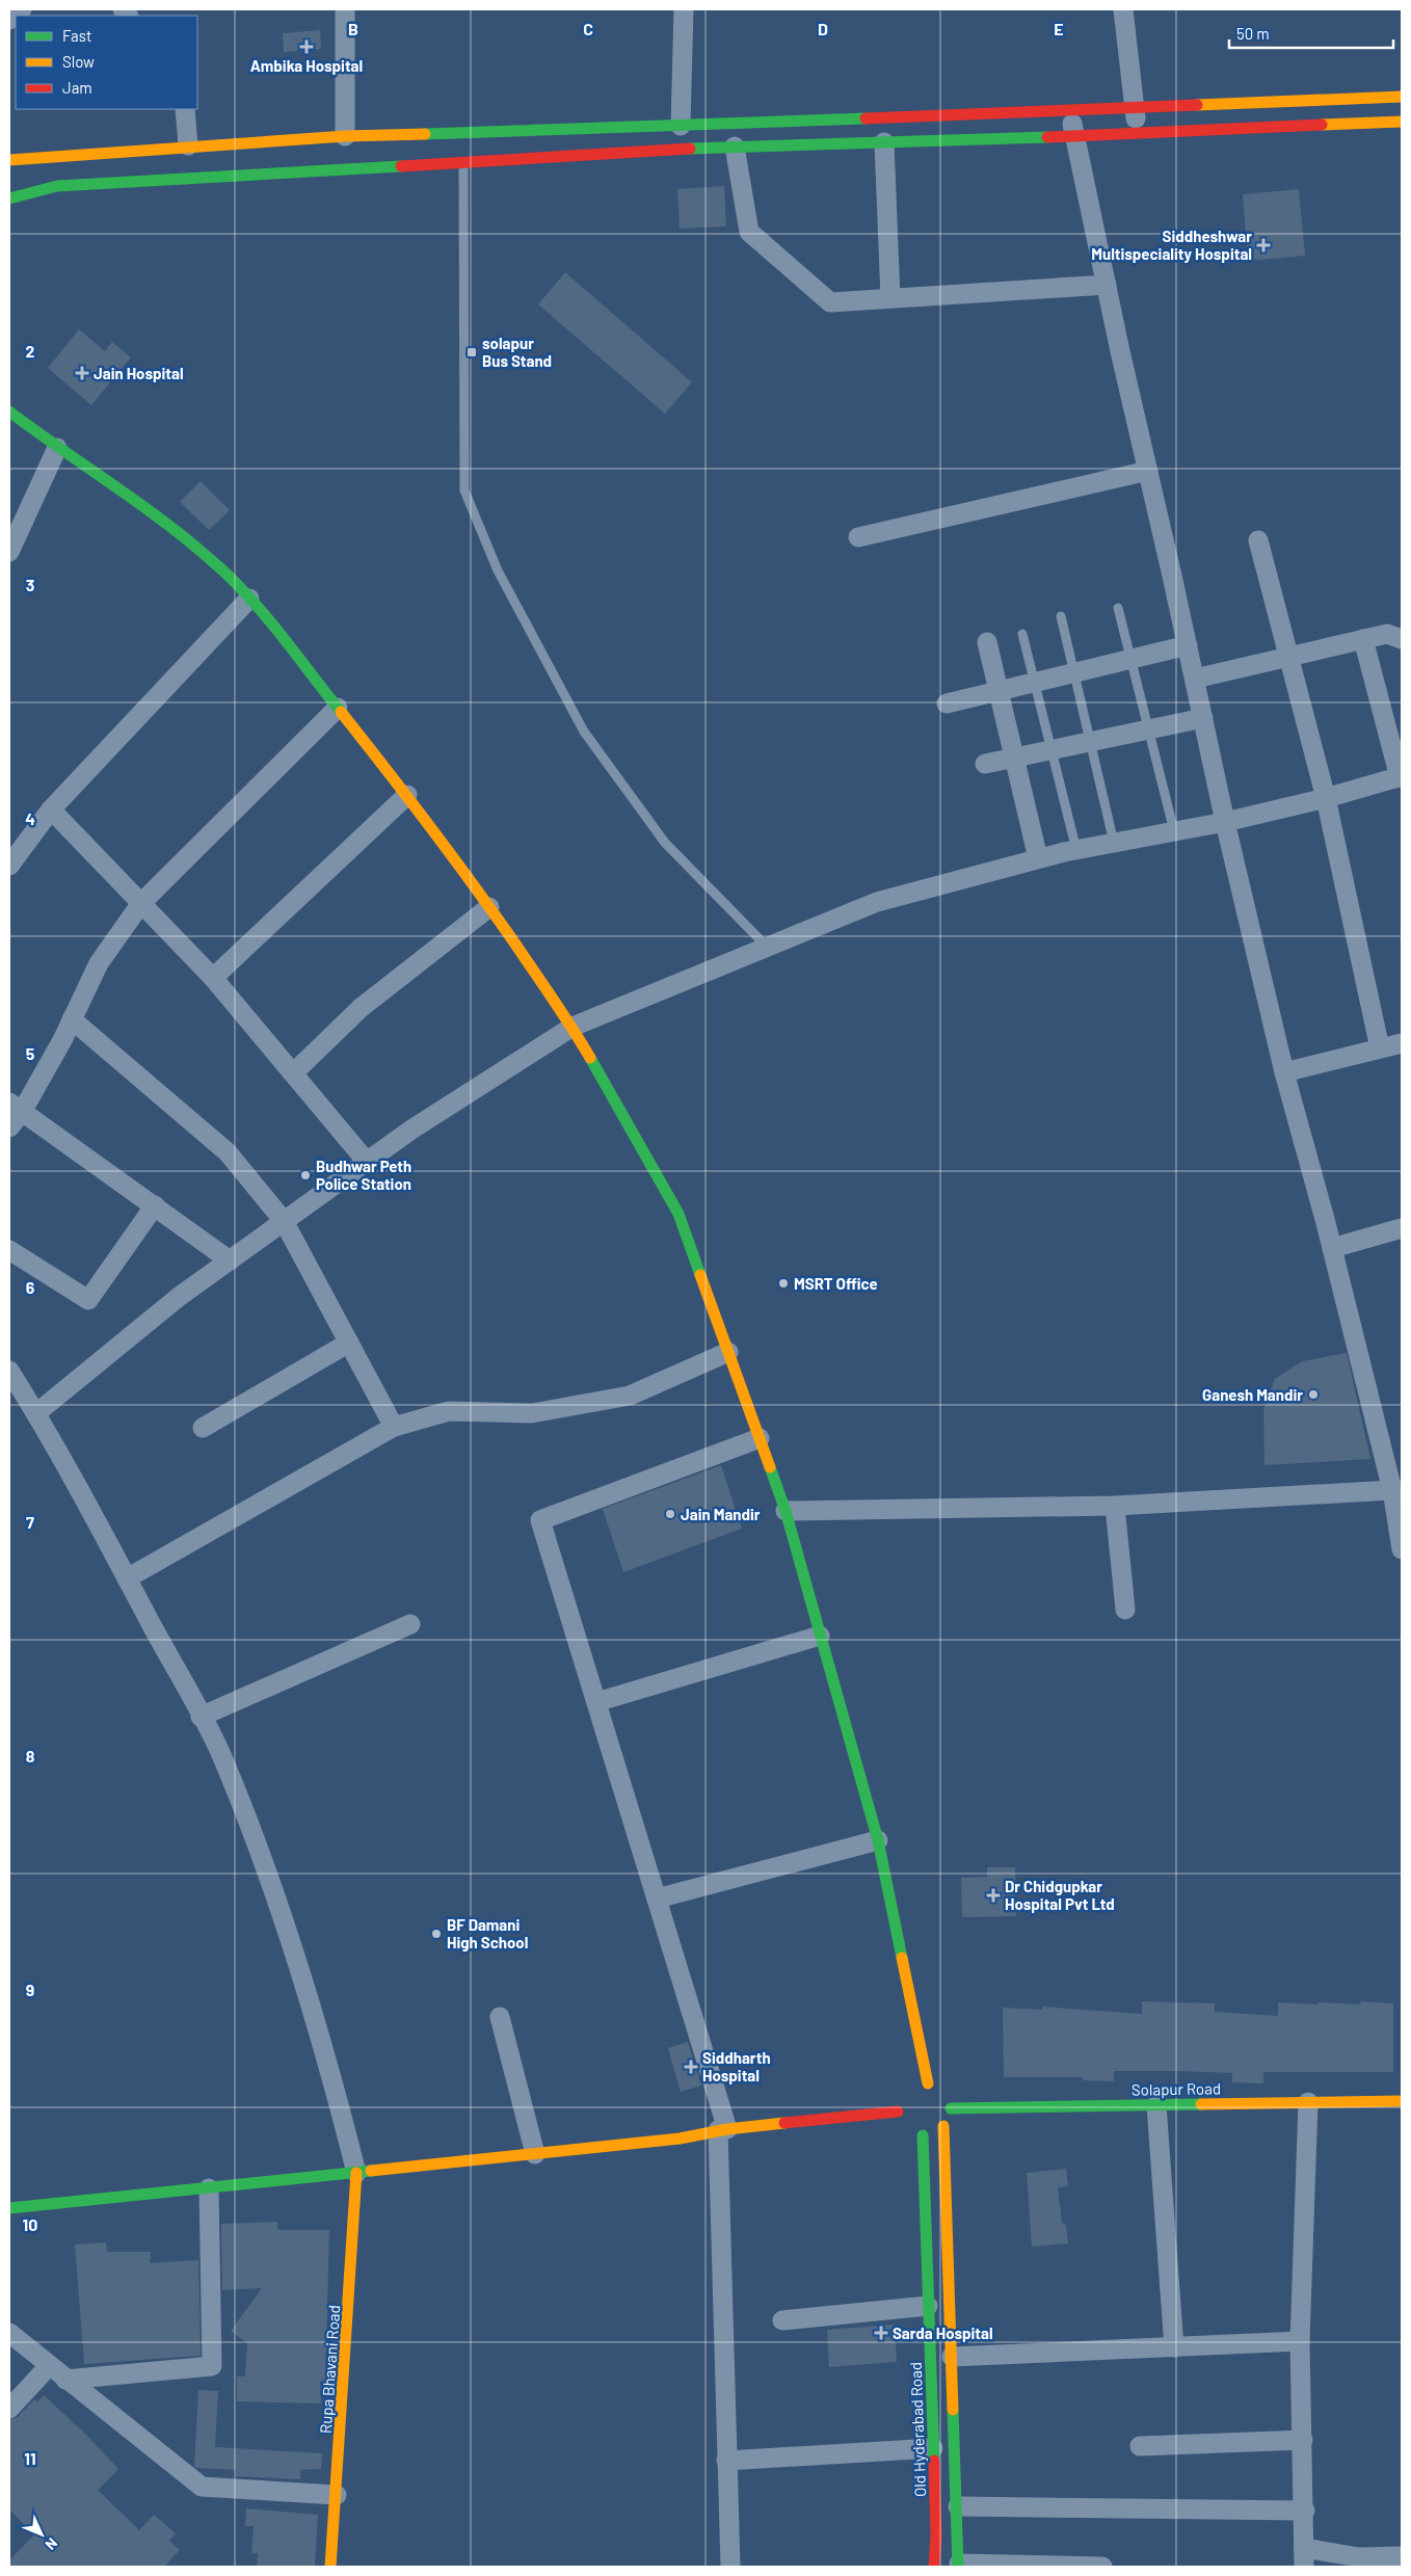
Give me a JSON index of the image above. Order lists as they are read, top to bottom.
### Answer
{
  "streets": {
    "main road": ["Solapur Road", "Rupa Bhavani Road", "Old Hyderabad Road"]
  },
  "crossings": [
    ["Solapur Road", "Old Hyderabad Road"]
  ],
  "places": {
    "health": [
      "Ambika Hospital",
      "Siddheshwar Multispeciality Hospital",
      "Jain Hospital",
      "Dr Chidgupkar Hospital Pvt Ltd",
      "Siddharth Hospital",
      "Sarda Hospital"
    ],
    "transit": ["solapur Bus Stand"],
    "other": [
      "Budhwar Peth Police Station",
      "MSRT Office",
      "Ganesh Mandir",
      "Jain Mandir",
      "BF Damani High School"
    ]
  },
  "legend": ["Fast", "Slow", "Jam"],
  "scale_bar": "50 m",
  "north": "bottom right",
  "grid": {
    "columns": [
      "B",
      "C",
      "D",
      "E"
    ],
    "rows": [
      "2",
      "3",
      "4",
      "5",
      "6",
      "7",
      "8",
      "9",
      "10",
      "11"
    ]
  }
}
